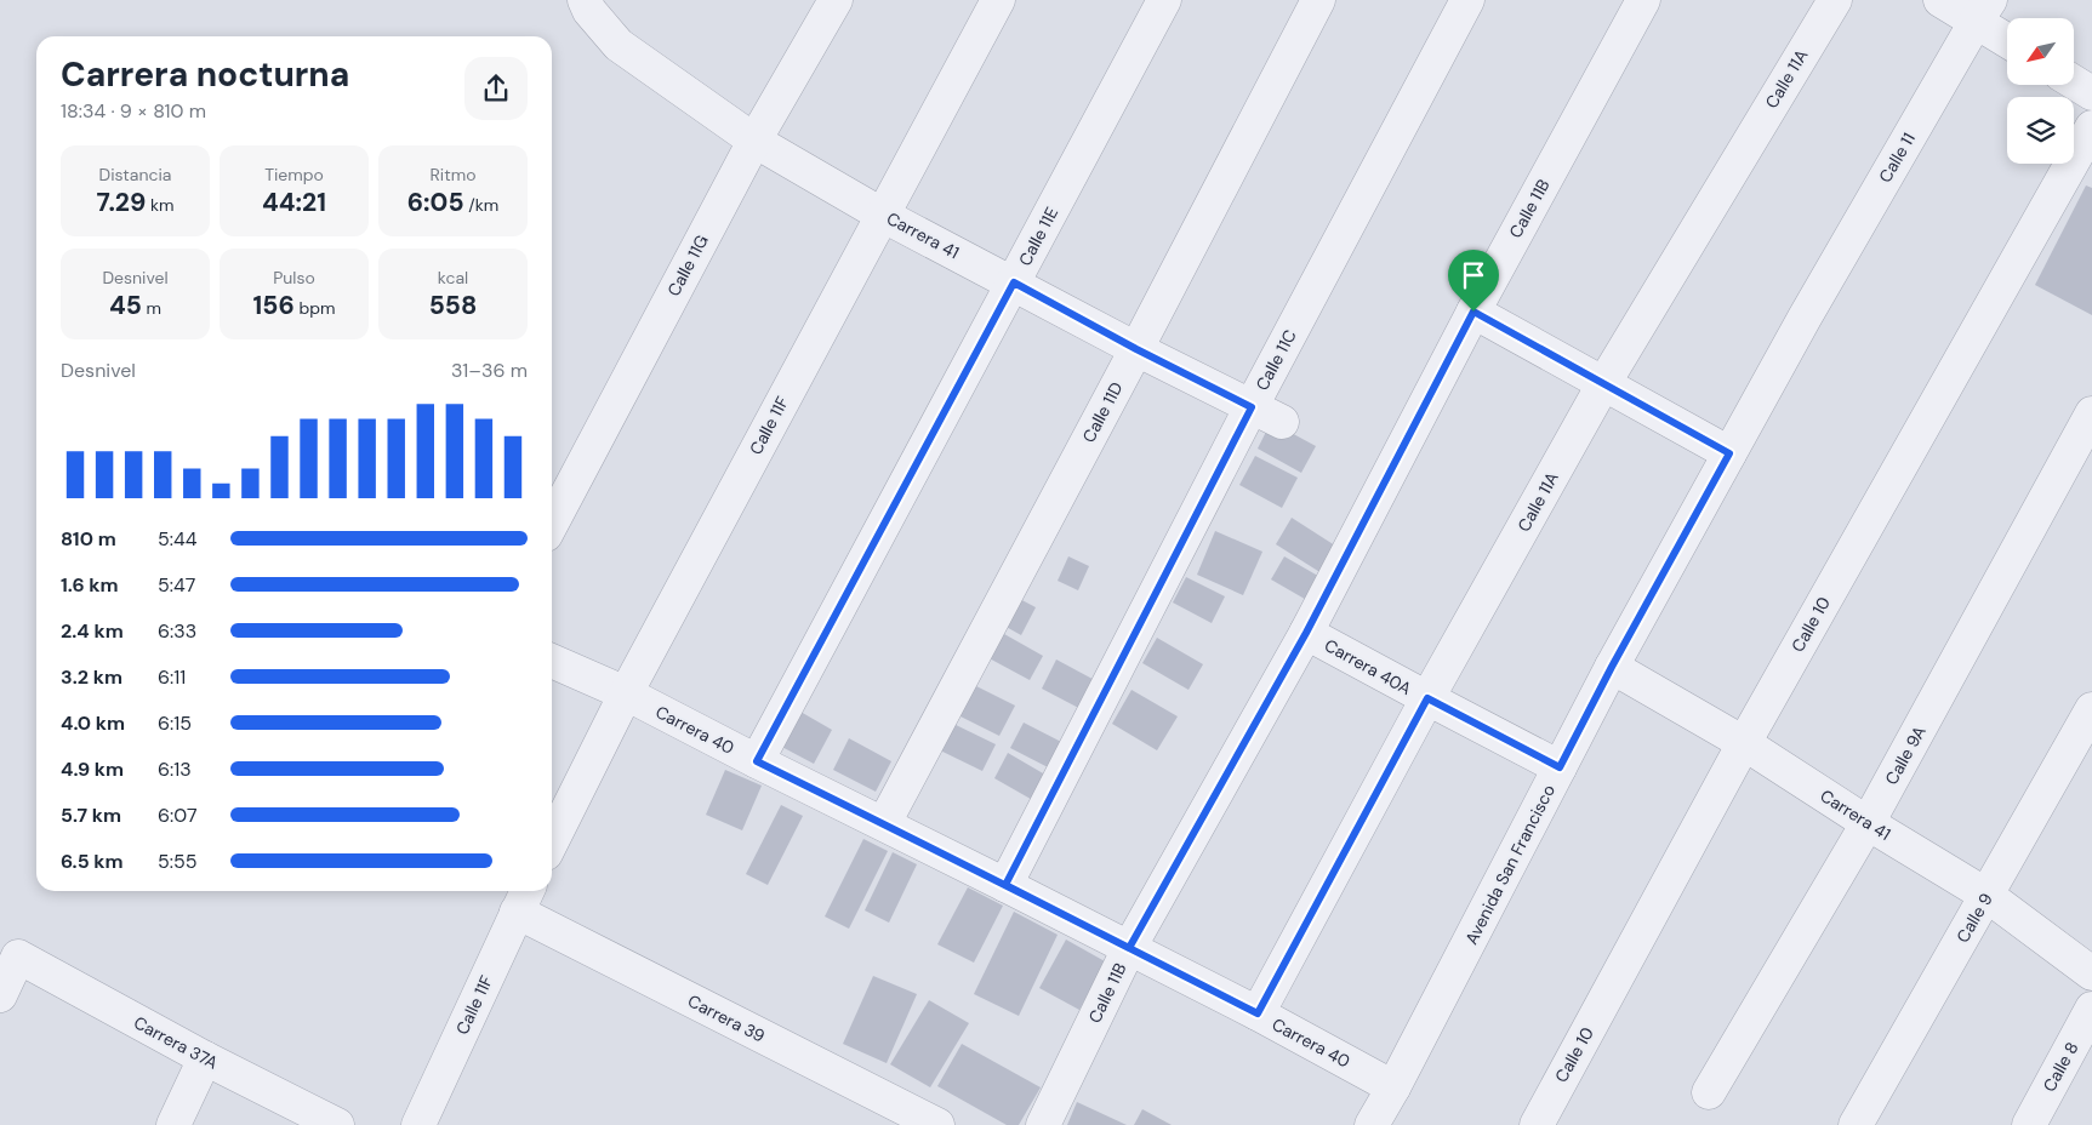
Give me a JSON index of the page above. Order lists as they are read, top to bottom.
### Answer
{
  "streets": {
    "street": [
      "Calle 11A",
      "Calle 11",
      "Calle 11B",
      "Carrera 41",
      "Calle 11E",
      "Calle 11G",
      "Calle 11C",
      "Calle 11D",
      "Calle 11F",
      "Calle 10",
      "Carrera 40A",
      "Carrera 40",
      "Calle 9A",
      "Avenida San Francisco",
      "Calle 9",
      "Carrera 39",
      "Carrera 37A",
      "Calle 8"
    ]
  },
  "crossings": [
    ["Calle 11A", "Carrera 40A"],
    ["Calle 11A", "Carrera 40"],
    ["Calle 11", "Avenida San Francisco"],
    ["Calle 11B", "Carrera 40A"],
    ["Calle 11B", "Carrera 40"],
    ["Carrera 41", "Calle 11E"],
    ["Carrera 41", "Calle 11G"],
    ["Carrera 41", "Calle 11C"],
    ["Carrera 41", "Calle 11D"],
    ["Carrera 41", "Calle 11F"],
    ["Carrera 41", "Calle 10"],
    ["Carrera 41", "Calle 9A"],
    ["Carrera 41", "Avenida San Francisco"],
    ["Carrera 41", "Calle 9"],
    ["Calle 11E", "Carrera 40"],
    ["Calle 11C", "Carrera 40"],
    ["Calle 11D", "Carrera 40"],
    ["Calle 11F", "Carrera 40"],
    ["Calle 11F", "Carrera 39"],
    ["Carrera 40A", "Avenida San Francisco"],
    ["Carrera 40", "Avenida San Francisco"]
  ],
  "north": "bottom left",
  "page": {
    "heading": ["Carrera nocturna", "18:34 · 9 × 810 m"],
    "stats": [
      ["Distancia", "7.29 km"],
      ["Tiempo", "44:21"],
      ["Ritmo", "6:05 /km"],
      ["Desnivel", "45 m"],
      ["Pulso", "156 bpm"],
      ["kcal", "558"]
    ],
    "chart": ["Desnivel", "31–36 m"],
    "list": [
      {
        "name": "810 m",
        "note": "5:44"
      },
      {
        "name": "1.6 km",
        "note": "5:47"
      },
      {
        "name": "2.4 km",
        "note": "6:33"
      },
      {
        "name": "3.2 km",
        "note": "6:11"
      },
      {
        "name": "4.0 km",
        "note": "6:15"
      },
      {
        "name": "4.9 km",
        "note": "6:13"
      },
      {
        "name": "5.7 km",
        "note": "6:07"
      },
      {
        "name": "6.5 km",
        "note": "5:55"
      }
    ]
  }
}
